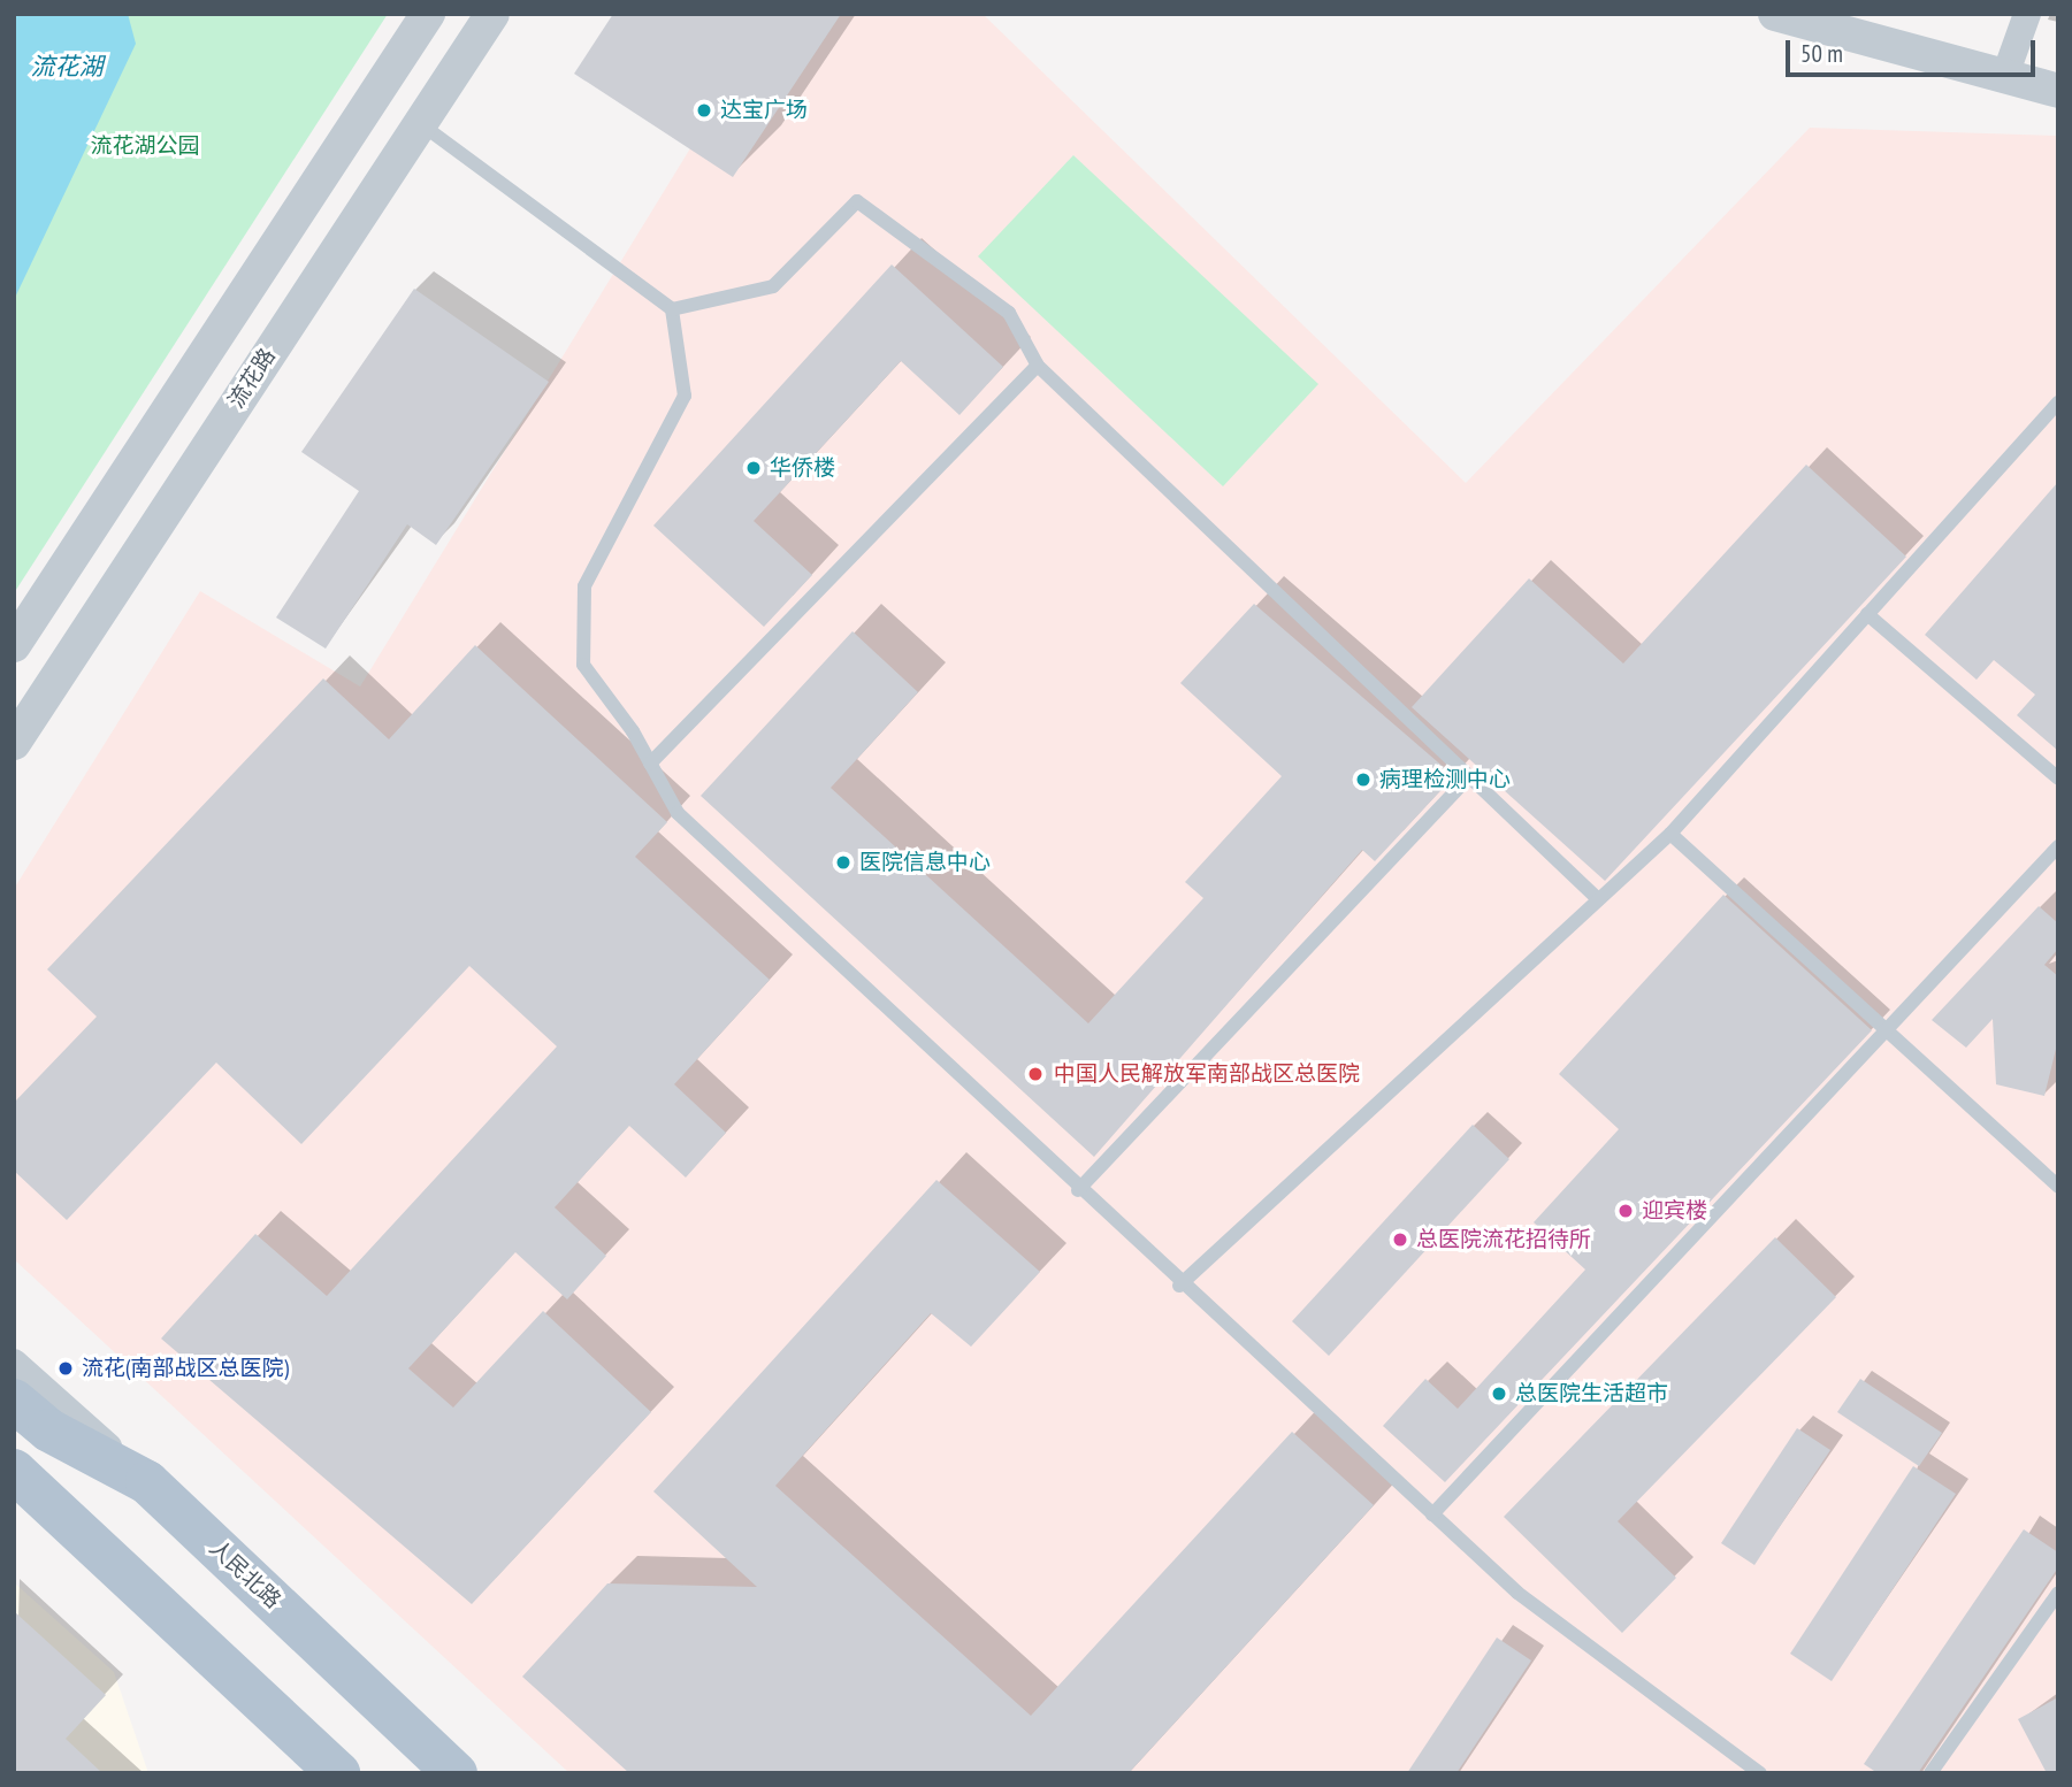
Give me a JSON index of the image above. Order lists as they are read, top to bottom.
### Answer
{
  "streets": {
    "main road": ["人民北路"],
    "street": ["流花路"]
  },
  "water": ["流花湖"],
  "parks": ["流花湖公园"],
  "places": [
    "达宝广场",
    "华侨楼",
    "病理检测中心",
    "医院信息中心",
    "中国人民解放军南部战区总医院",
    "迎宾楼",
    "总医院流花招待所",
    "流花(南部战区总医院)",
    "总医院生活超市"
  ],
  "scale_bar": "50 m"
}
